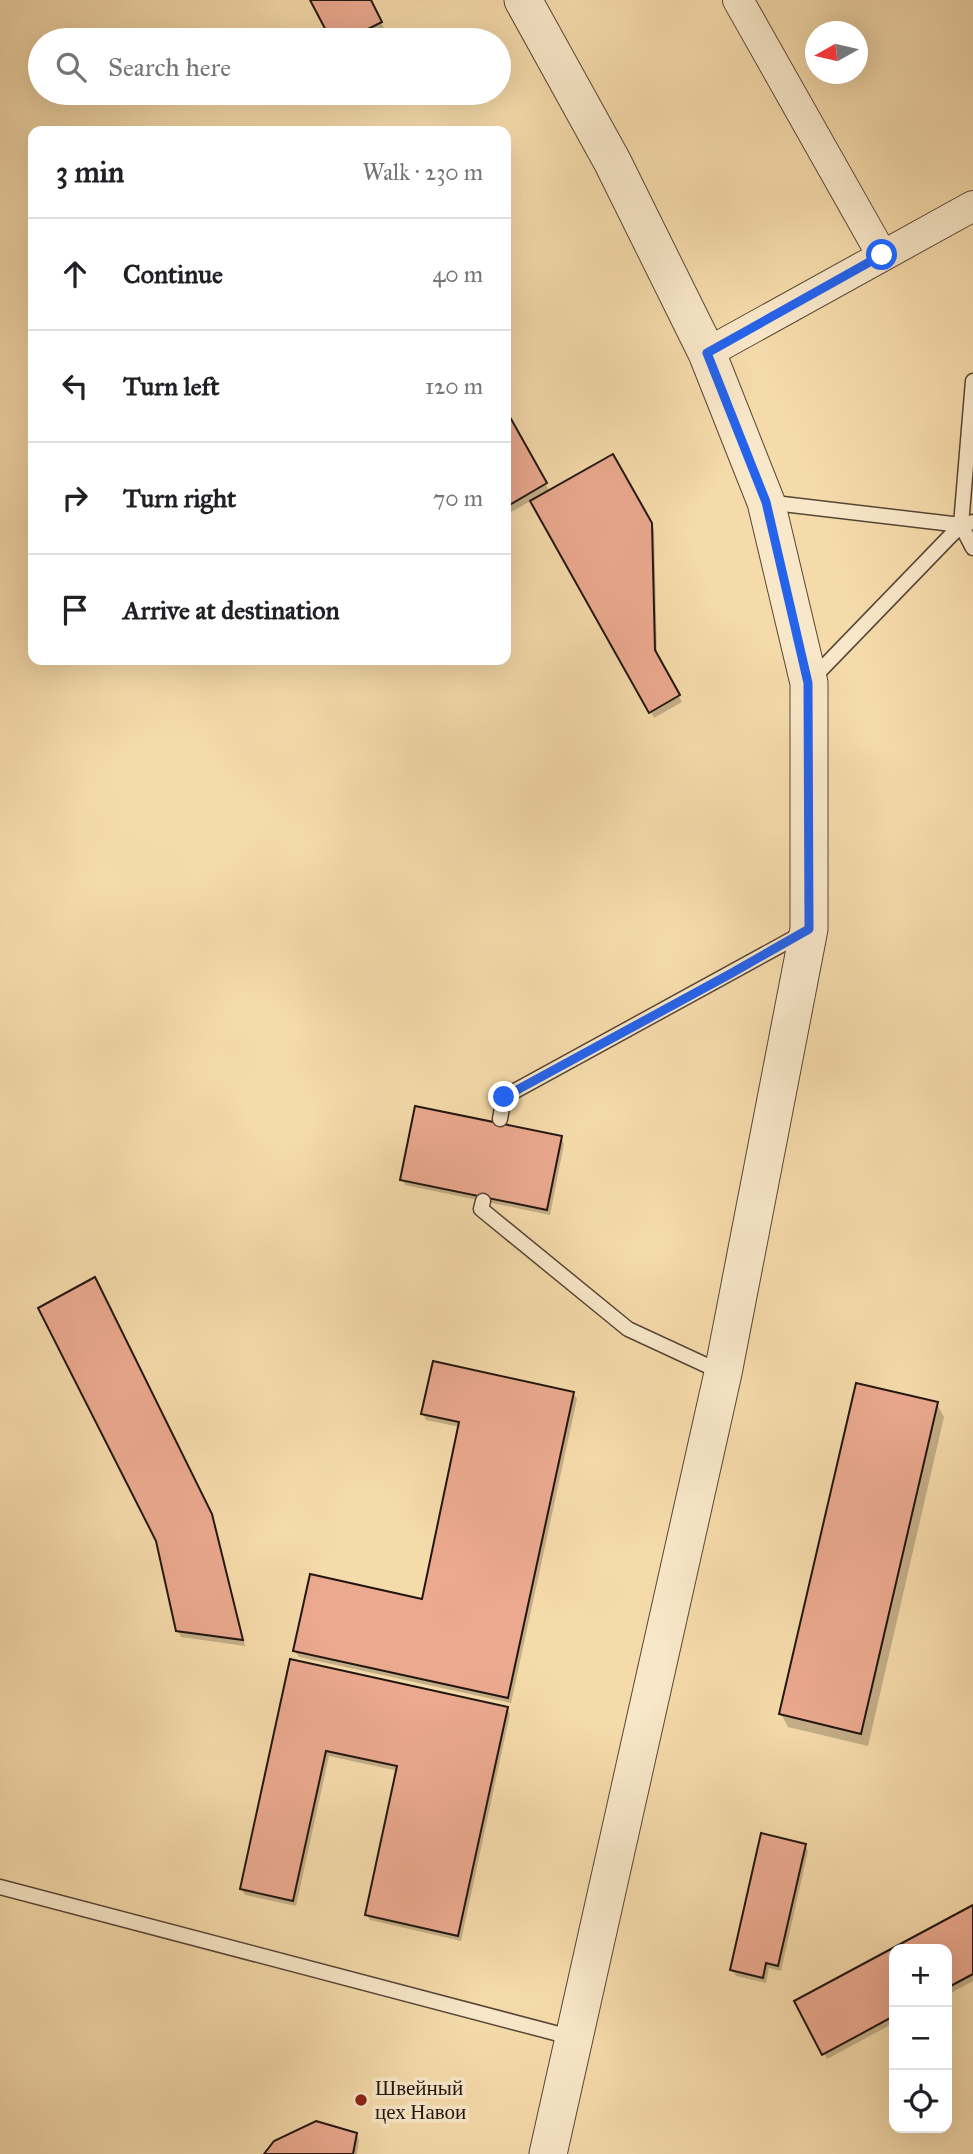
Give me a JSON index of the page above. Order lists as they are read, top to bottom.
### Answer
{
  "places": ["Швейный цех Навои"],
  "north": "left",
  "page": {
    "search": "Search here",
    "heading": ["3 min", "Walk · 230 m"],
    "list": [
      ["Continue", "40 m"],
      ["Turn left", "120 m"],
      ["Turn right", "70 m"],
      "Arrive at destination"
    ],
    "map_buttons": ["+", "−"]
  }
}
